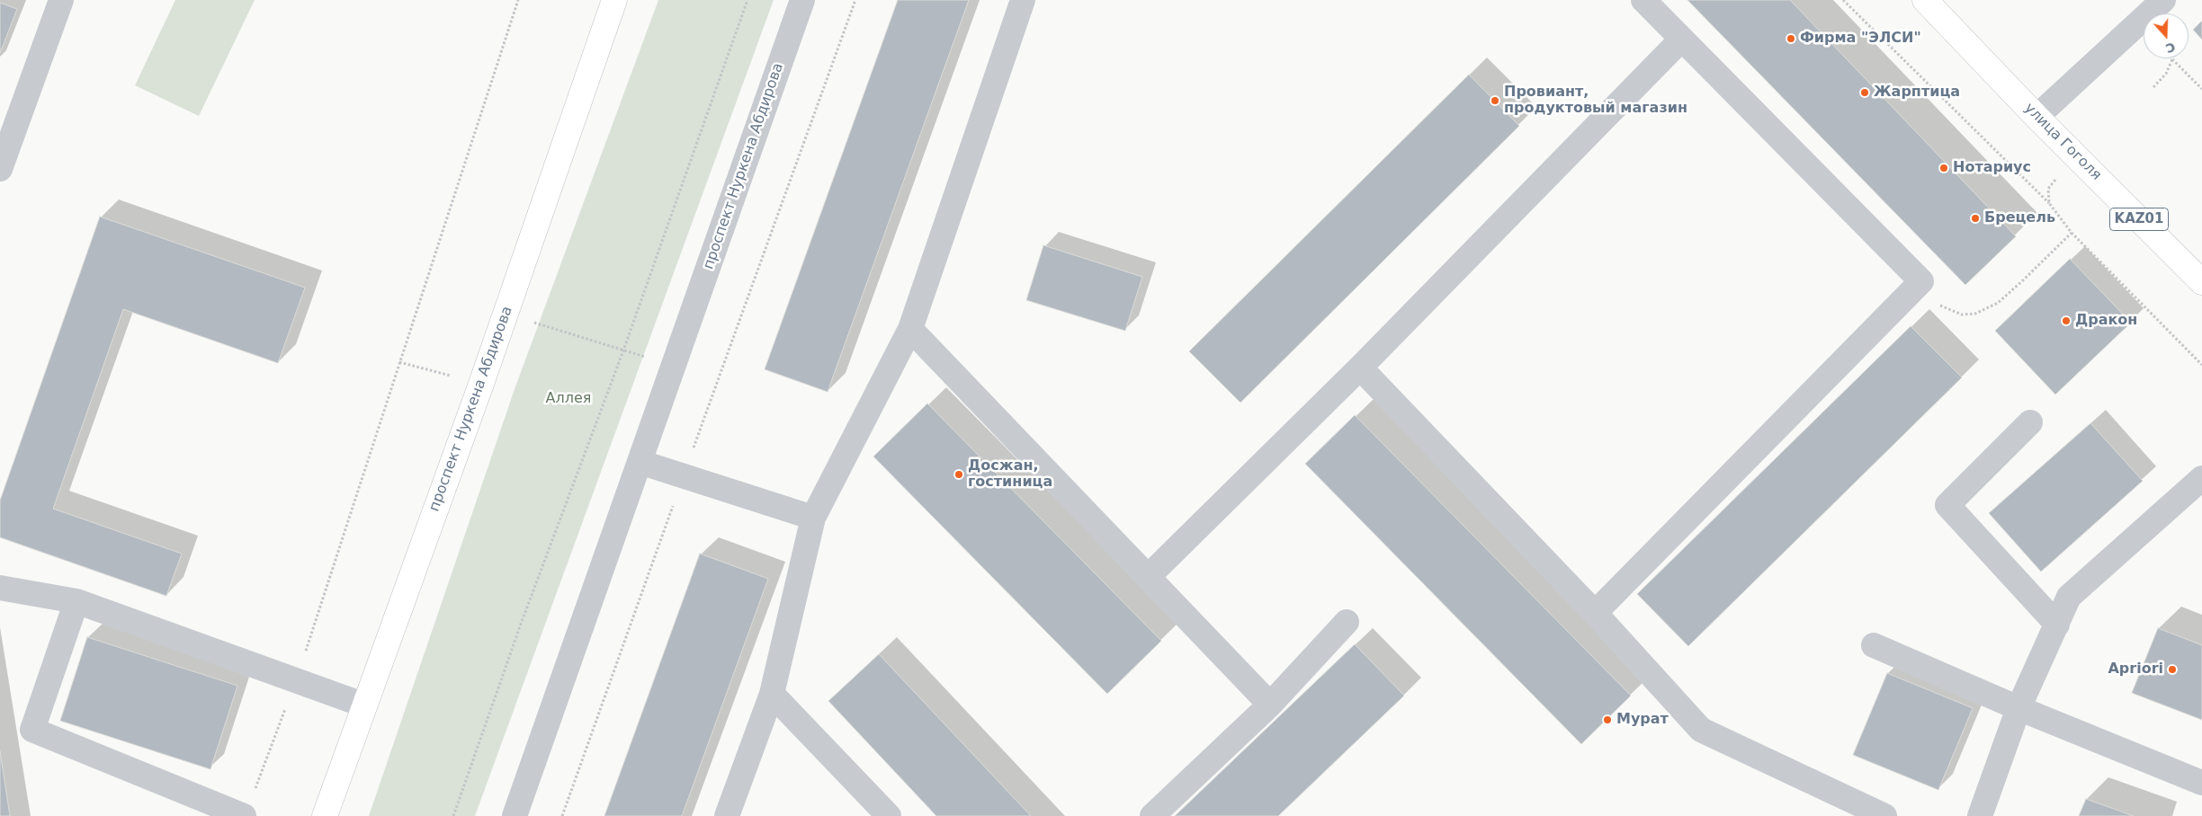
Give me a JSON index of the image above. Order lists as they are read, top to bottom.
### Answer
{
  "streets": {
    "main road": ["улица Гоголя", "проспект Нуркена Абдирова", "KАZ01"]
  },
  "parks": ["Аллея"],
  "places": [
    "Фирма \"ЭЛСИ\"",
    "Жарптица",
    "Провиант, продуктовый магазин",
    "Нотариус",
    "Брецель",
    "Дракон",
    "Досжан, гостиница",
    "Apriori",
    "Мурат"
  ],
  "north": "bottom"
}
